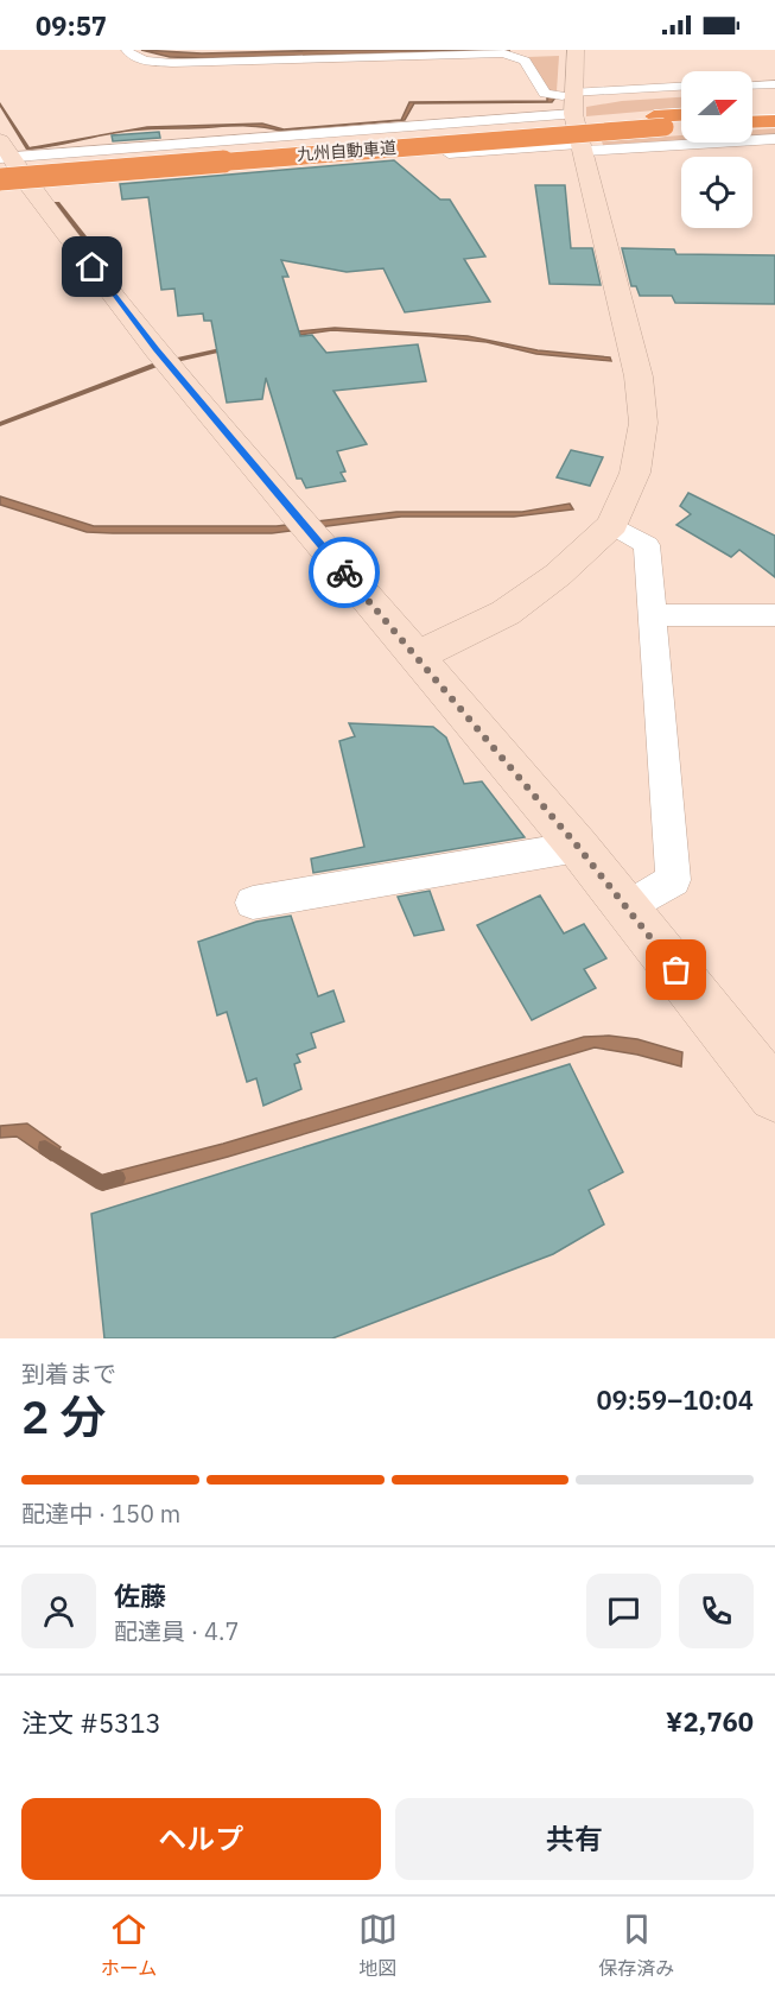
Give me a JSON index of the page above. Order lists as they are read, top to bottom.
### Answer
{
  "streets": {
    "highway": ["九州自動車道"]
  },
  "north": "right",
  "page": {
    "status": "09:57",
    "heading": ["2 分", "到着まで", "09:59–10:04"],
    "panel": [
      "佐藤",
      "配達員 · 4.7",
      "注文 #5313",
      "¥2,760"
    ],
    "bar": "配達中 · 150 m",
    "buttons": ["ヘルプ", "共有"],
    "tabs": ["ホーム", "地図", "保存済み"]
  }
}
